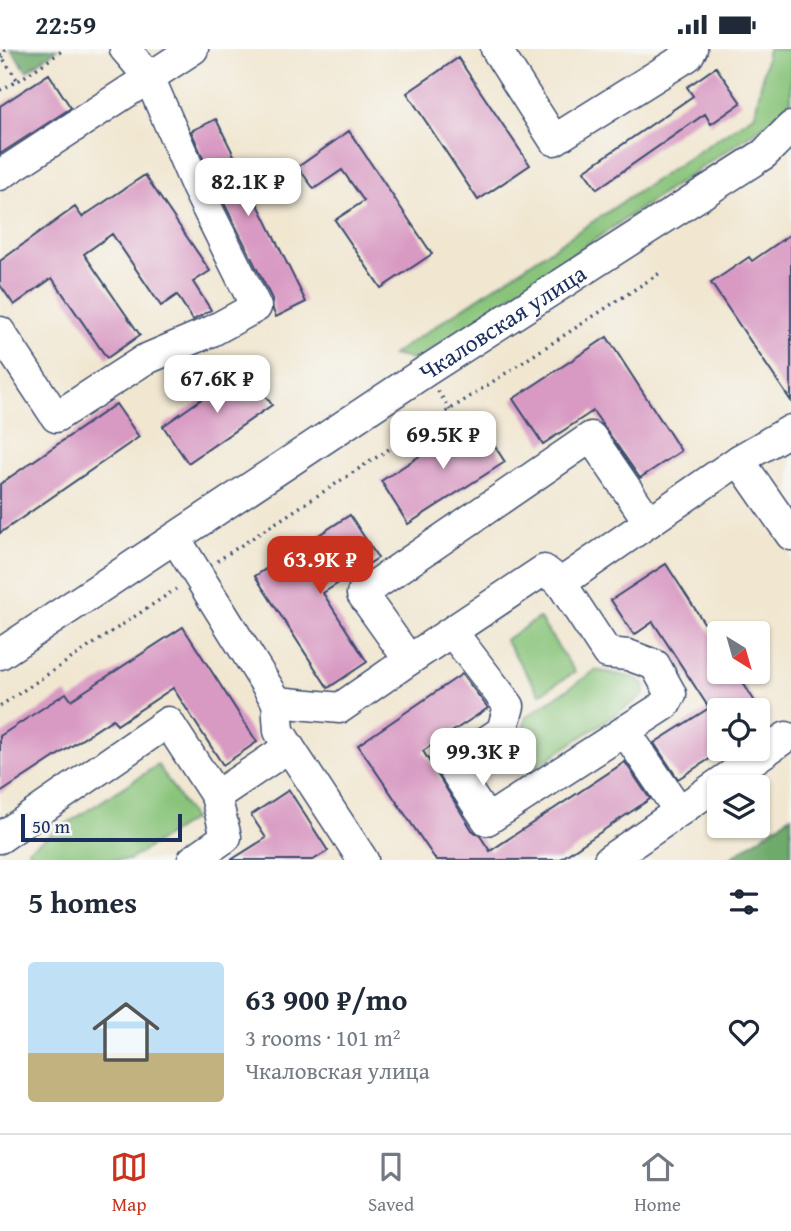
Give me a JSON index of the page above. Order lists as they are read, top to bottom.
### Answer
{
  "streets": {
    "street": ["Чкаловская улица"]
  },
  "scale_bar": "50 m",
  "north": "bottom right",
  "page": {
    "status": "22:59",
    "price": [
      "82.1K ₽",
      "67.6K ₽",
      "69.5K ₽",
      "63.9K ₽",
      "99.3K ₽"
    ],
    "scale": "50 m",
    "heading": "5 homes",
    "list": [
      {
        "name": "63 900 ₽/mo",
        "note": "3 rooms · 101 m² · Чкаловская улица"
      }
    ],
    "tabs": ["Map", "Saved", "Home"]
  }
}
